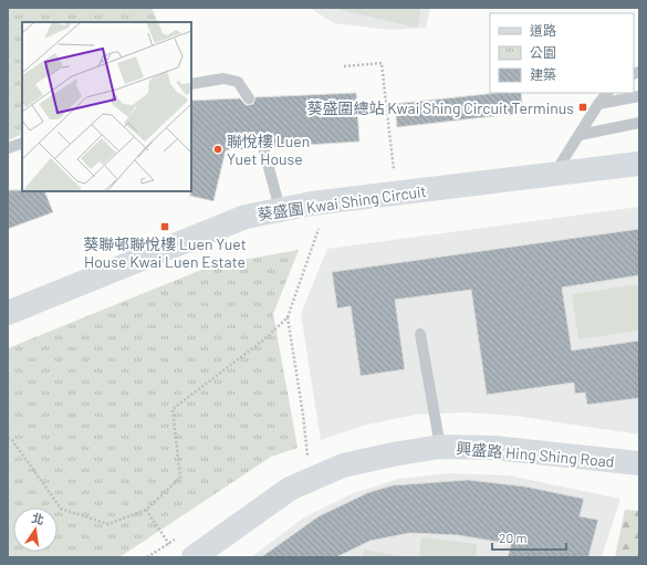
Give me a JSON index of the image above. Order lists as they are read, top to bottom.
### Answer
{
  "streets": {
    "street": ["葵盛圍 Kwai Shing Circuit", "興盛路 Hing Shing Road"]
  },
  "places": {
    "transit": ["葵盛圍總站 Kwai Shing Circuit Terminus", "葵聯邨聯悅樓 Luen Yuet House Kwai Luen Estate"],
    "other": ["聯悅樓 Luen Yuet House"]
  },
  "legend": ["道路", "公園", "建築"],
  "scale_bar": "20 m",
  "north": "top"
}
